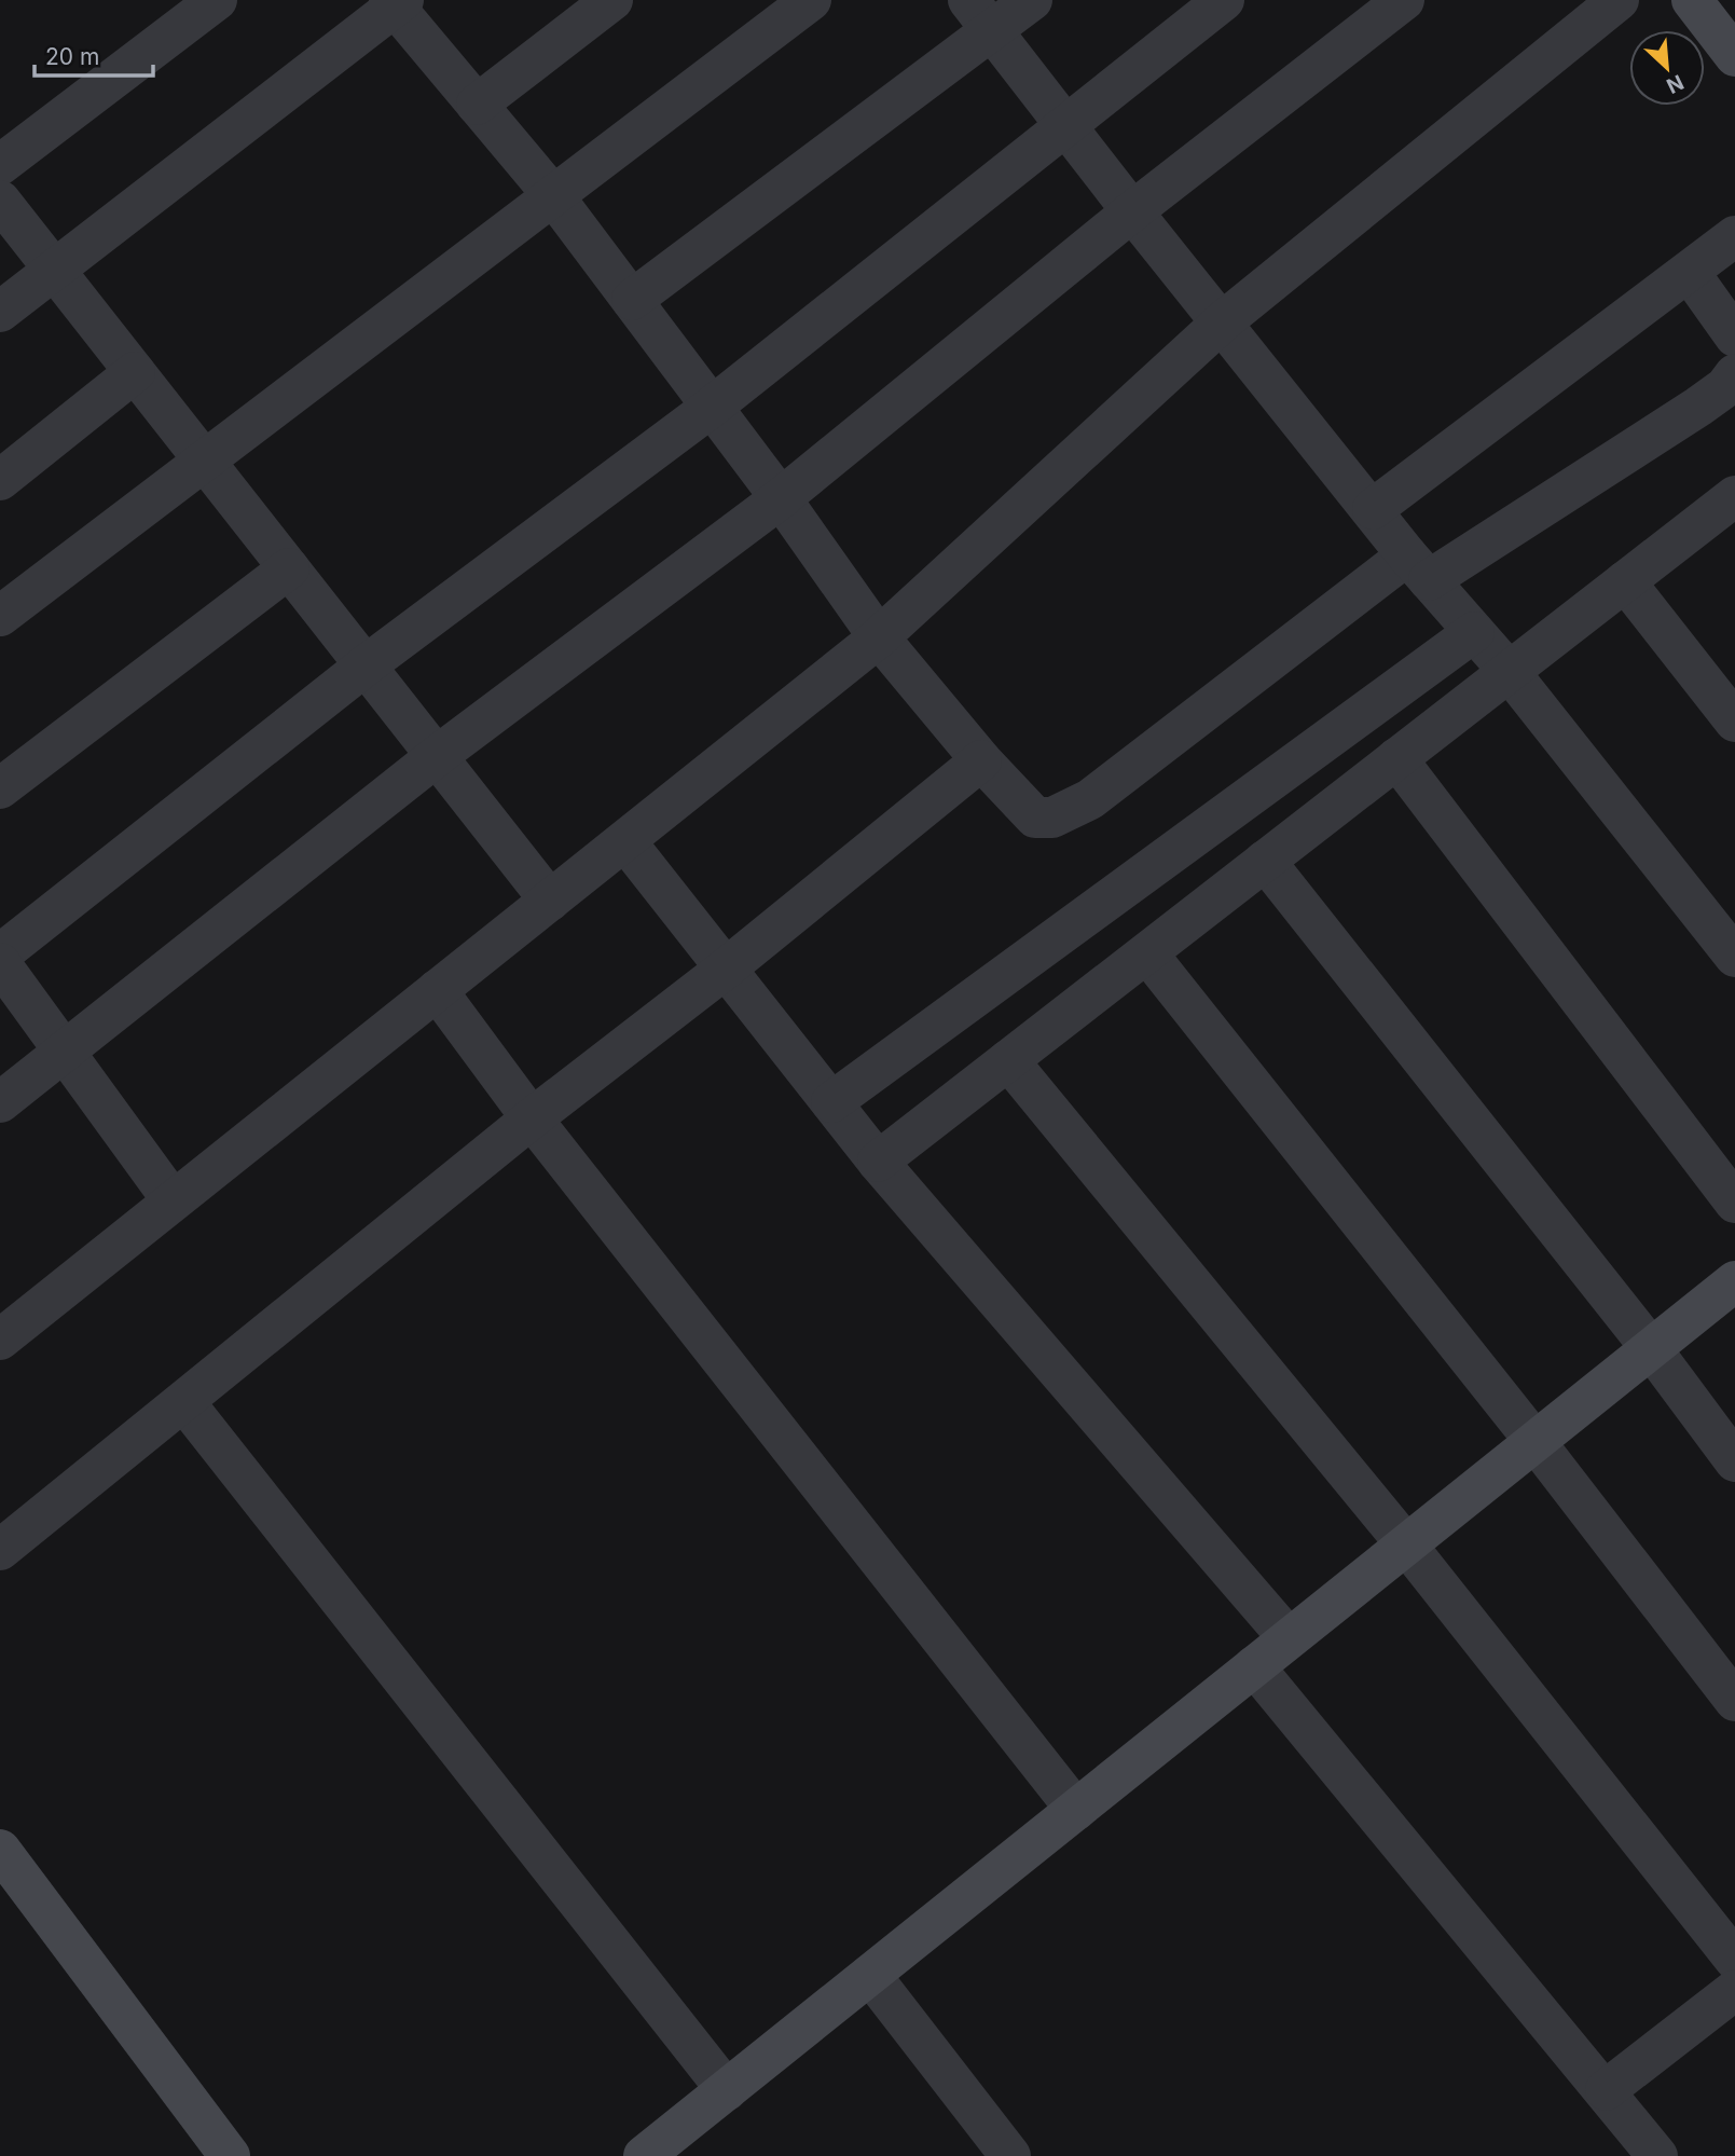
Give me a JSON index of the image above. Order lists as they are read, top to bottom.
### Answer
{
  "scale_bar": "20 m",
  "north": "bottom right"
}
